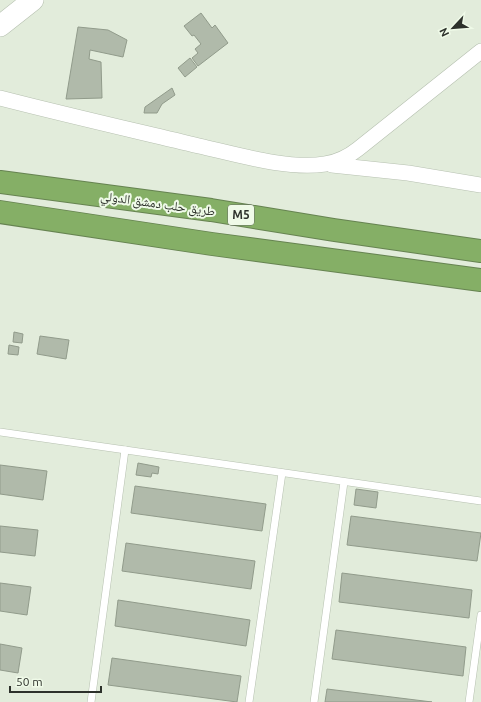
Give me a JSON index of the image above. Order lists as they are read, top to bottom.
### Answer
{
  "streets": {
    "highway": ["طريق حلب دمشق الدولي", "M5"]
  },
  "scale_bar": "50 m",
  "north": "bottom left"
}
